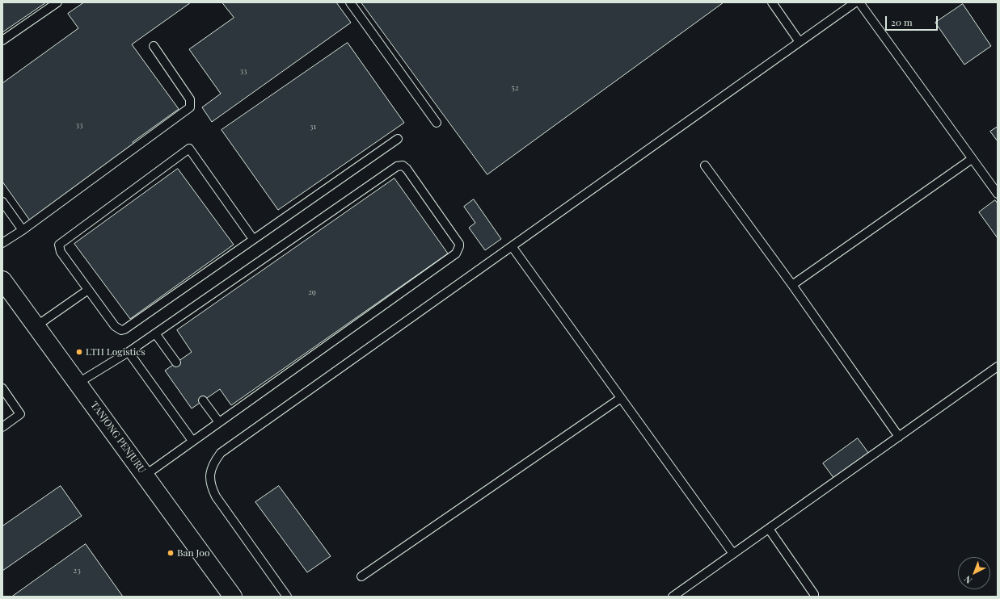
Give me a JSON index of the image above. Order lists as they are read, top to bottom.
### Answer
{
  "streets": {
    "main road": ["TANJONG PENJURU"]
  },
  "places": ["LTH Logistics", "Ban Joo"],
  "house_numbers": [
    "33",
    "52",
    "33",
    "31",
    "29",
    "23"
  ],
  "scale_bar": "20 m",
  "north": "bottom left"
}
